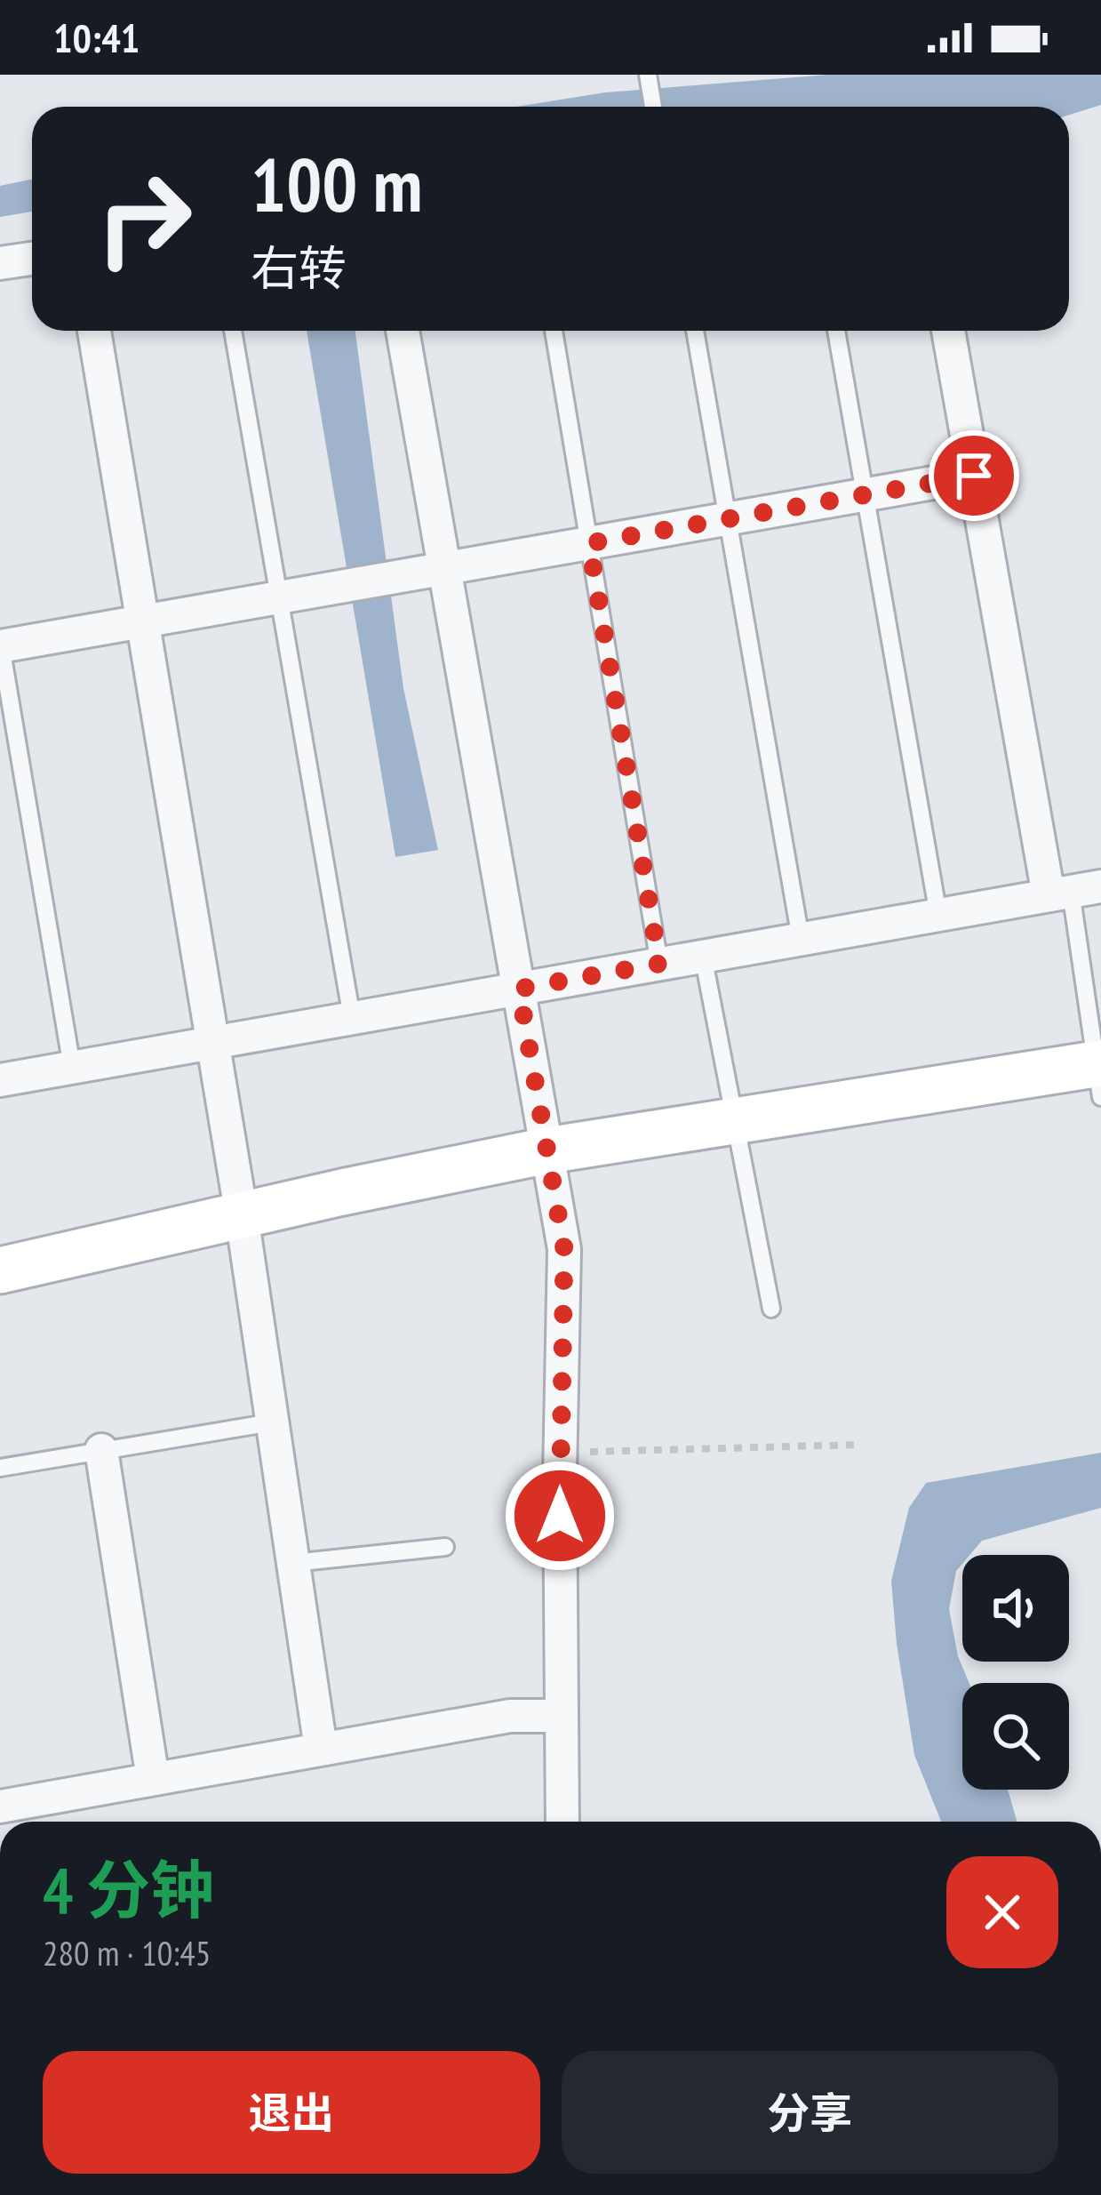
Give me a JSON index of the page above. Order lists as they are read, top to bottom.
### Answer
{
  "page": {
    "status": "10:41",
    "turn": ["100 m", "右转"],
    "heading": ["4 分钟", "280 m · 10:45"],
    "buttons": ["退出", "分享"]
  }
}
